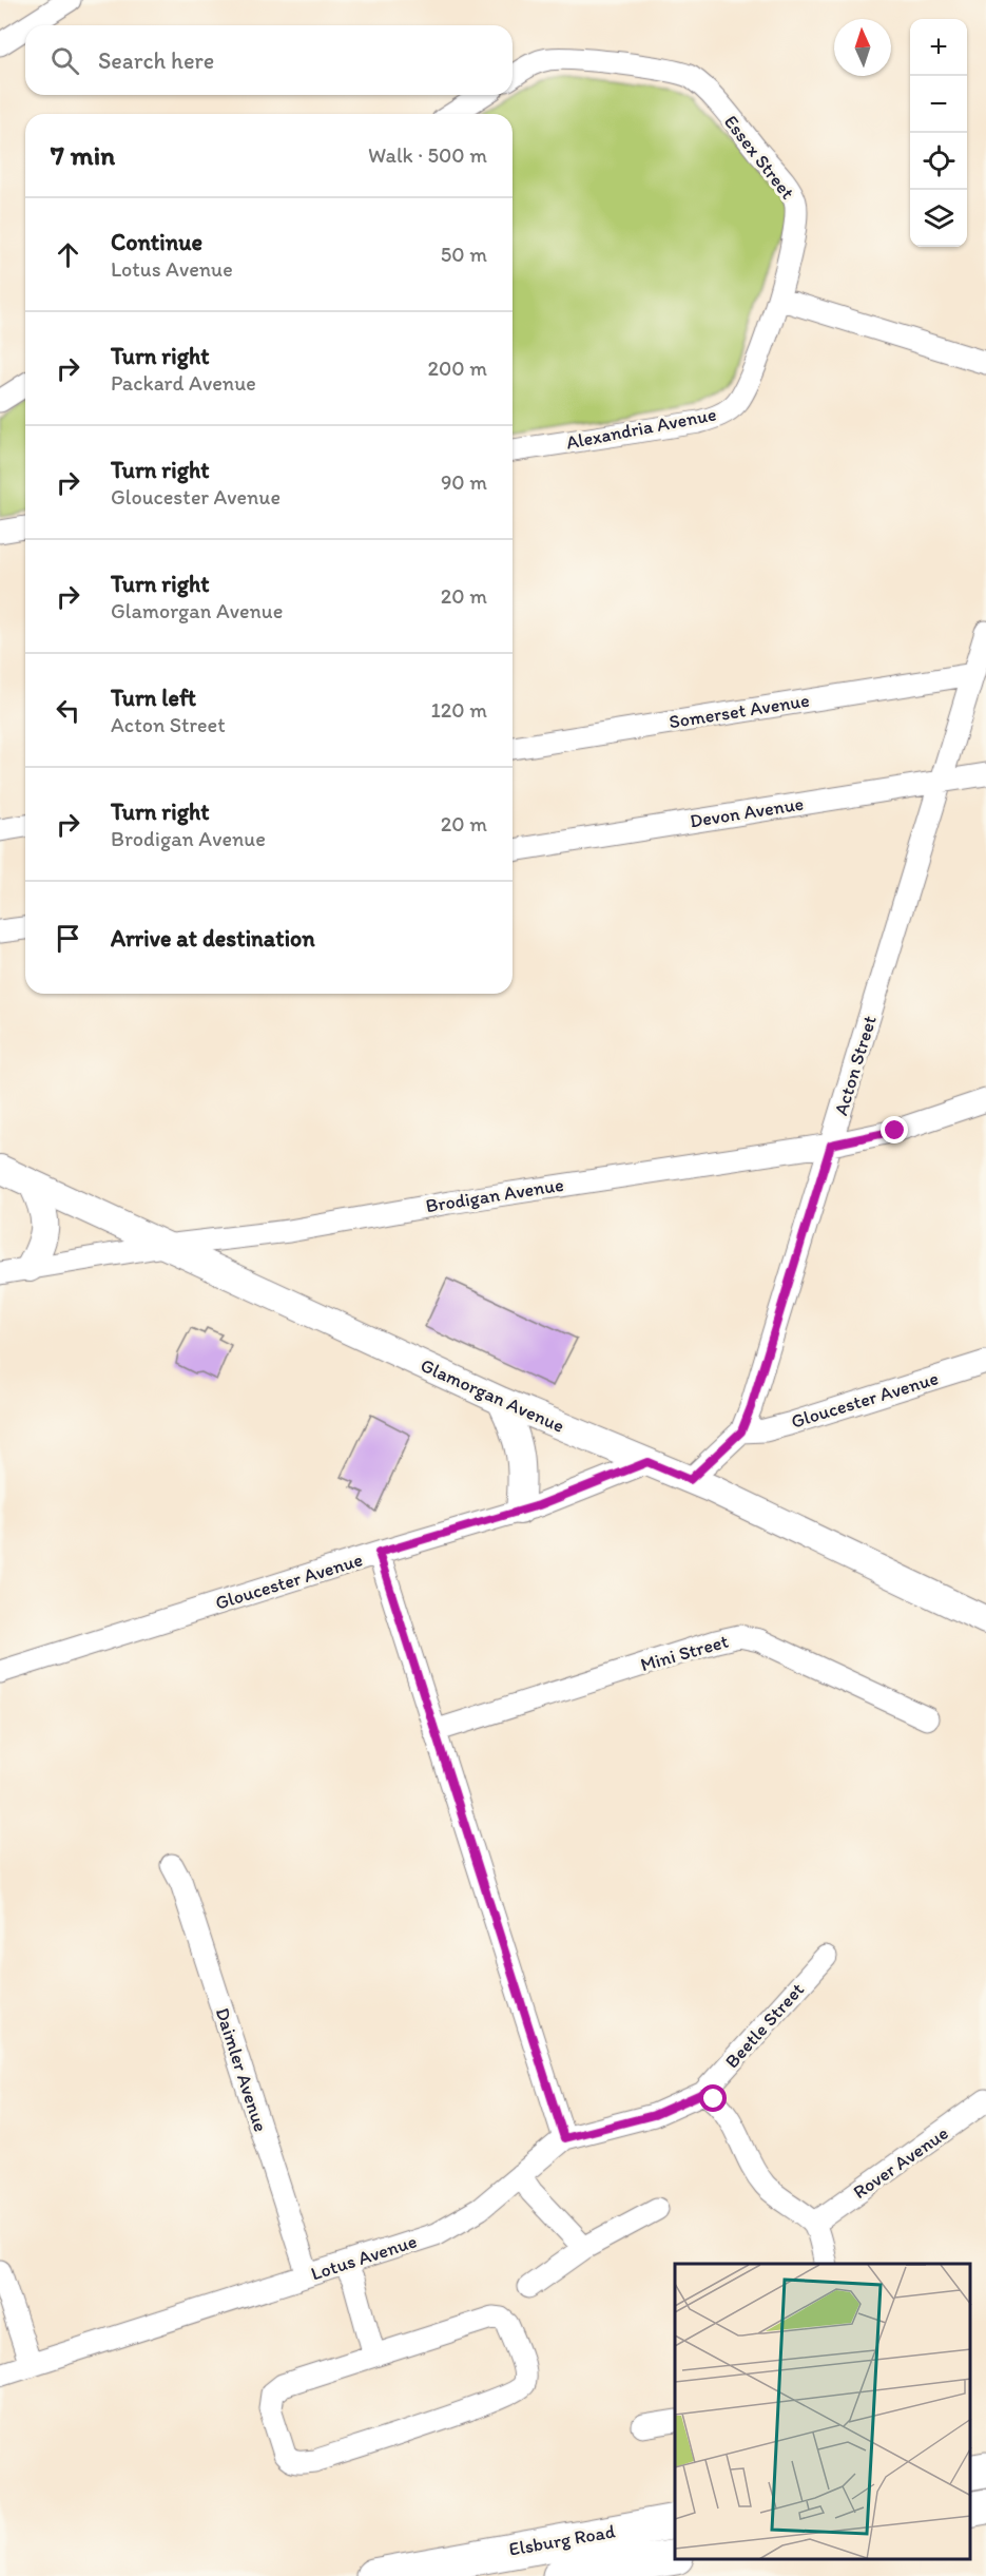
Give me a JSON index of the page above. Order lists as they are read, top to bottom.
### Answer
{
  "streets": {
    "main road": ["Elsburg Road"],
    "street": [
      "Essex Street",
      "Alexandria Avenue",
      "Somerset Avenue",
      "Devon Avenue",
      "Acton Street",
      "Brodigan Avenue",
      "Glamorgan Avenue",
      "Gloucester Avenue",
      "Mini Street",
      "Beetle Street",
      "Daimler Avenue",
      "Rover Avenue",
      "Lotus Avenue"
    ]
  },
  "crossings": [
    ["Essex Street", "Alexandria Avenue"],
    ["Somerset Avenue", "Acton Street"],
    ["Devon Avenue", "Acton Street"],
    ["Acton Street", "Brodigan Avenue"],
    ["Acton Street", "Glamorgan Avenue"],
    ["Acton Street", "Gloucester Avenue"],
    ["Brodigan Avenue", "Glamorgan Avenue"],
    ["Glamorgan Avenue", "Gloucester Avenue"],
    ["Beetle Street", "Lotus Avenue"],
    ["Daimler Avenue", "Lotus Avenue"]
  ],
  "north": "top",
  "page": {
    "map_buttons": ["+", "−"],
    "search": "Search here",
    "heading": ["7 min", "Walk · 500 m"],
    "list": [
      ["Continue", "Lotus Avenue", "50 m"],
      ["Turn right", "Packard Avenue", "200 m"],
      ["Turn right", "Gloucester Avenue", "90 m"],
      ["Turn right", "Glamorgan Avenue", "20 m"],
      ["Turn left", "Acton Street", "120 m"],
      ["Turn right", "Brodigan Avenue", "20 m"],
      "Arrive at destination"
    ]
  }
}
